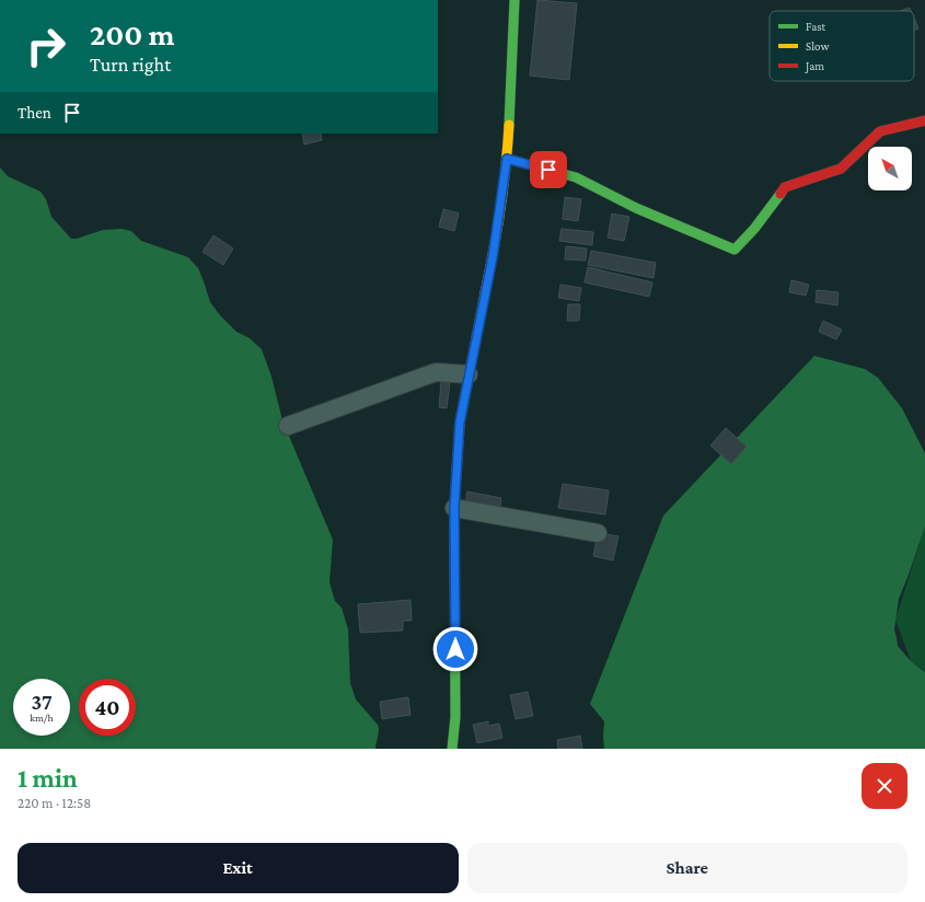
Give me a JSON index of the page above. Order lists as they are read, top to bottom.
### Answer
{
  "legend": ["Fast", "Slow", "Jam"],
  "north": "top left",
  "page": {
    "turn": ["200 m", "Turn right"],
    "then": "Then",
    "speed": "37 km/h",
    "limit": "40",
    "heading": ["1 min", "220 m · 12:58"],
    "buttons": ["Exit", "Share"]
  }
}
